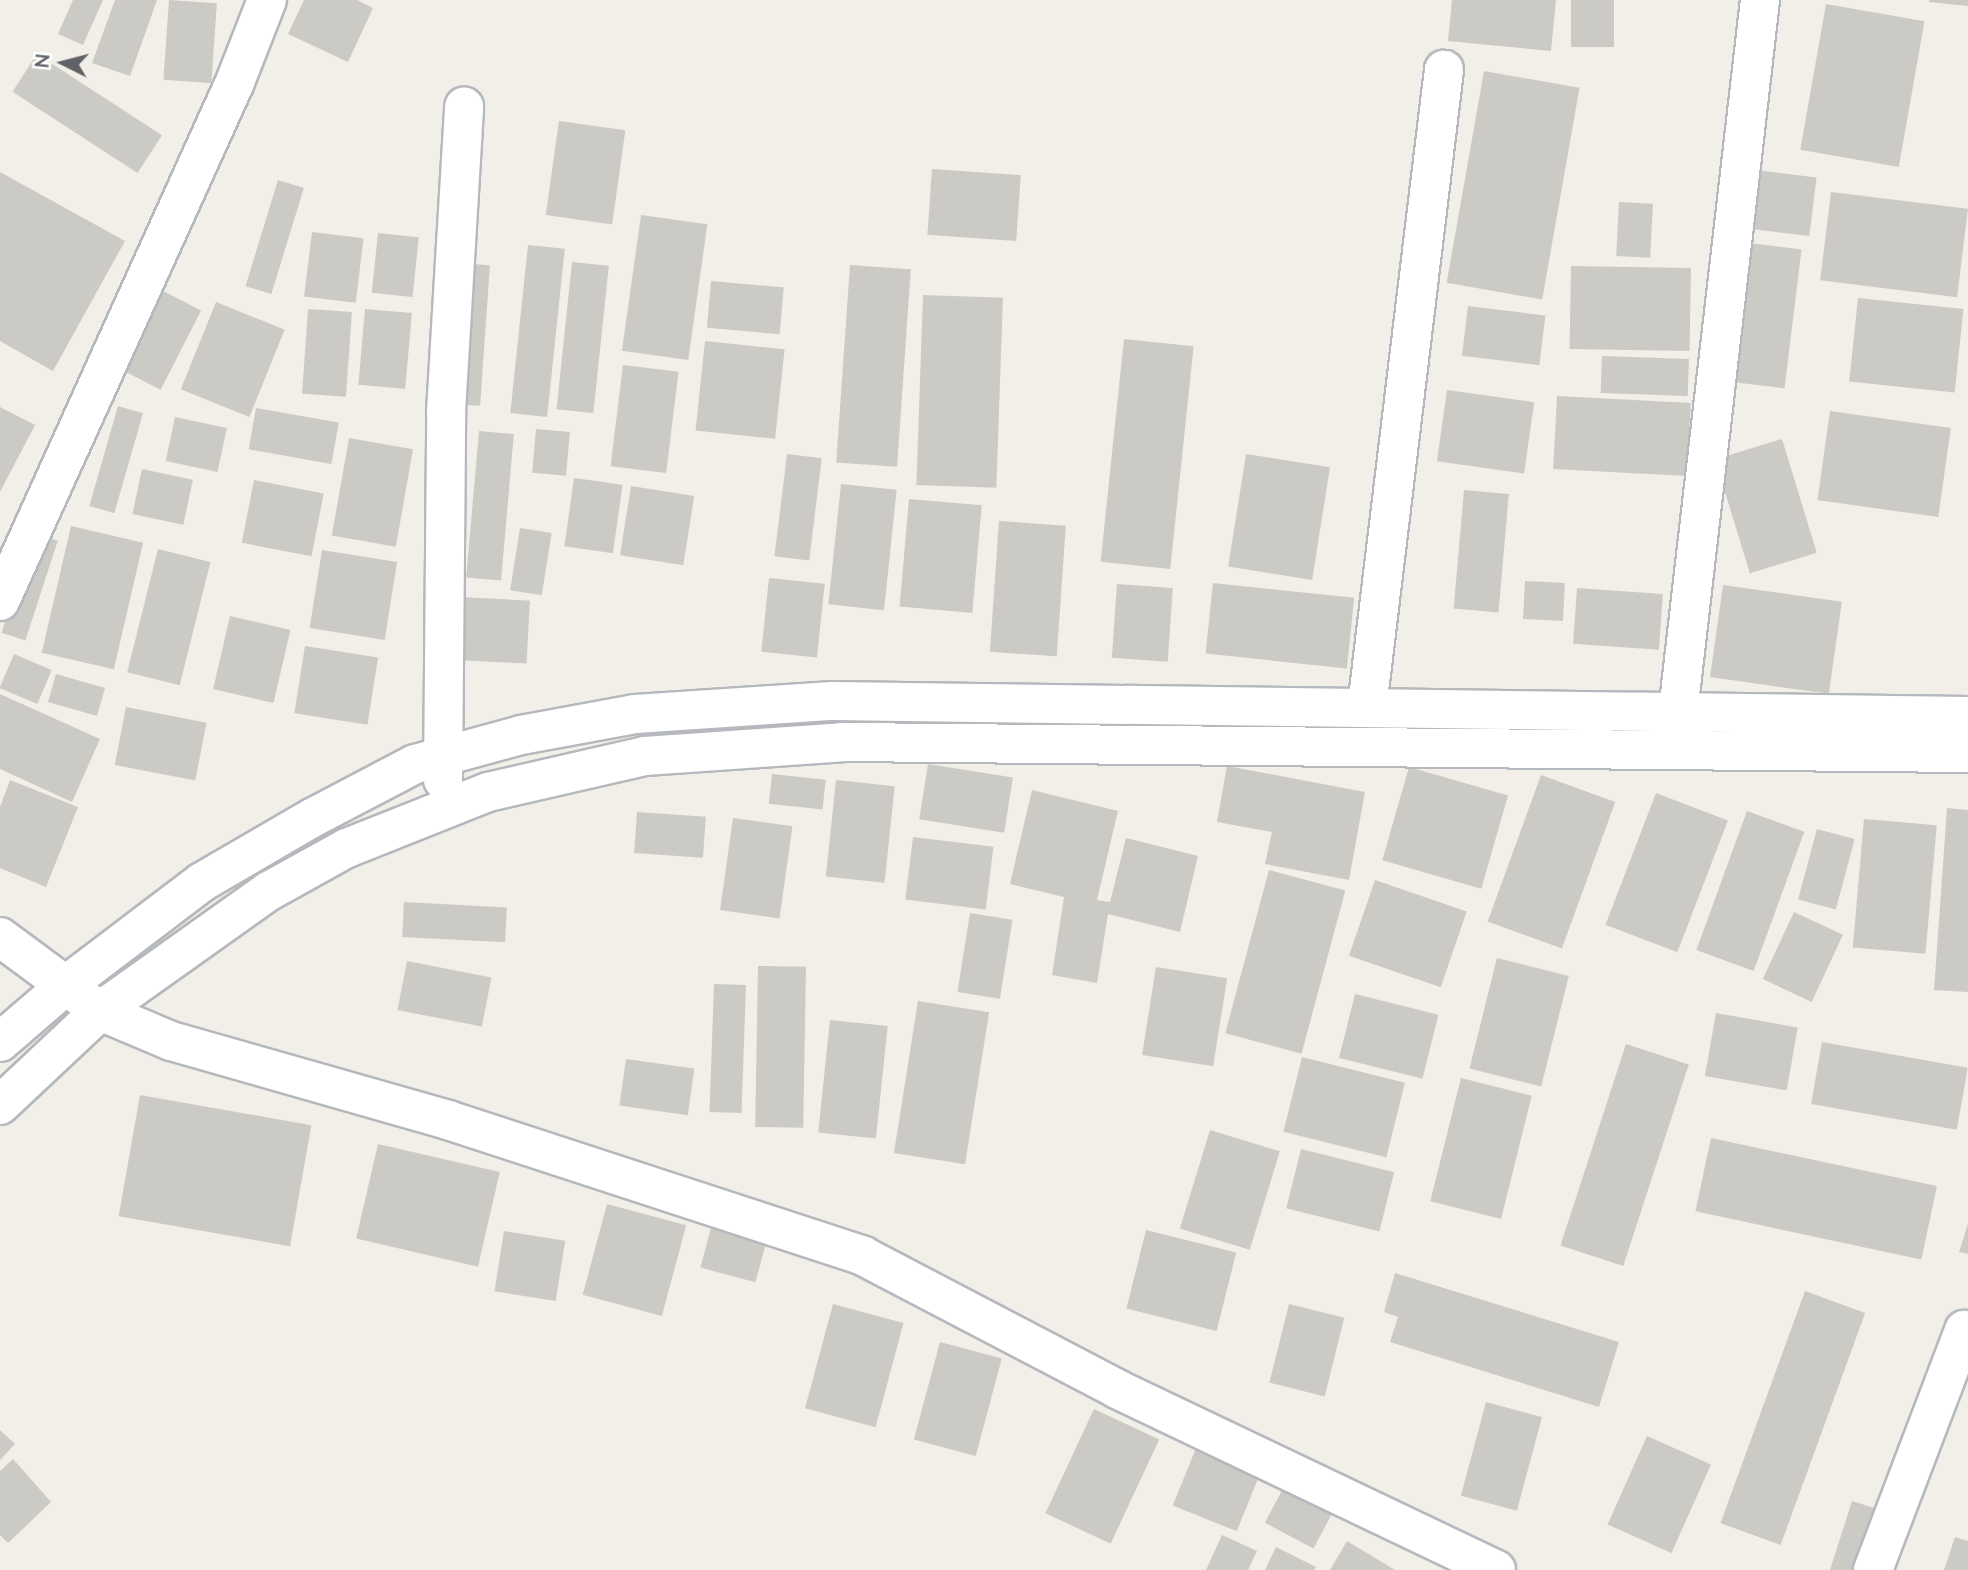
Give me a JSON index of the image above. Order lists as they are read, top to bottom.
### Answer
{
  "north": "left"
}
